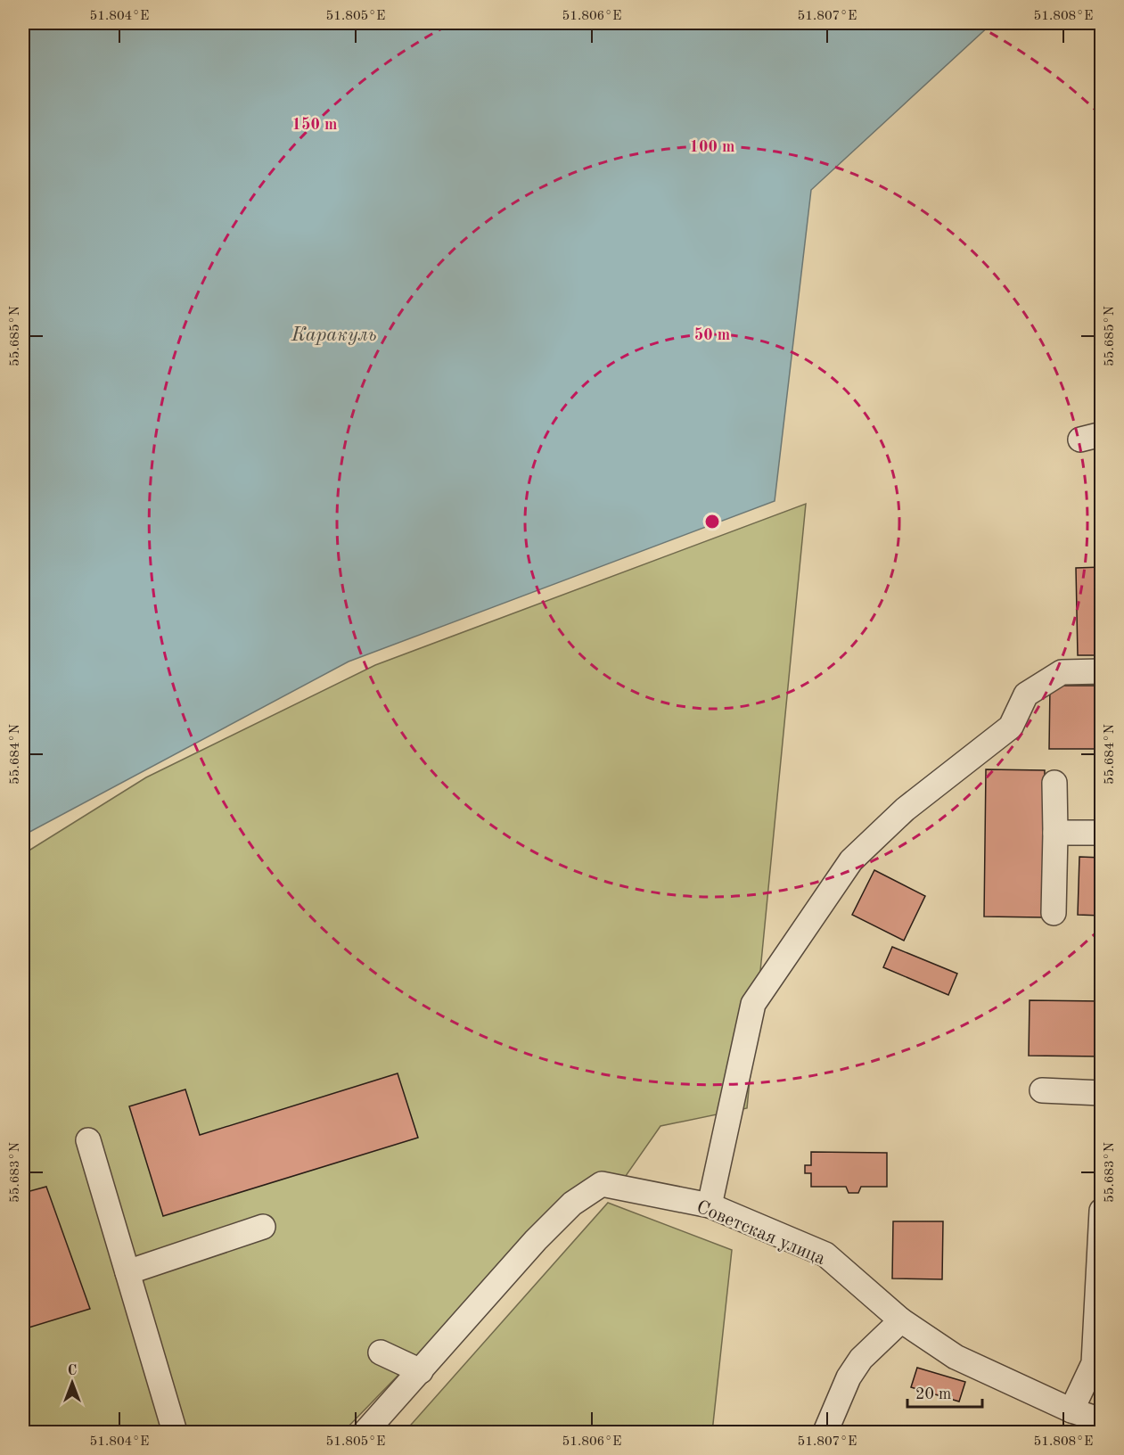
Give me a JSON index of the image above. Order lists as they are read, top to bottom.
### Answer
{
  "streets": {
    "street": ["Советская улица"]
  },
  "water": ["Каракуль"],
  "scale_bar": "20 m",
  "north": "top",
  "coordinates": [
    "51.804°E",
    "51.805°E",
    "51.806°E",
    "51.807°E",
    "51.808°E",
    "55.685°N",
    "55.684°N",
    "55.683°N"
  ],
  "rings": ["150 m", "100 m", "50 m"]
}
